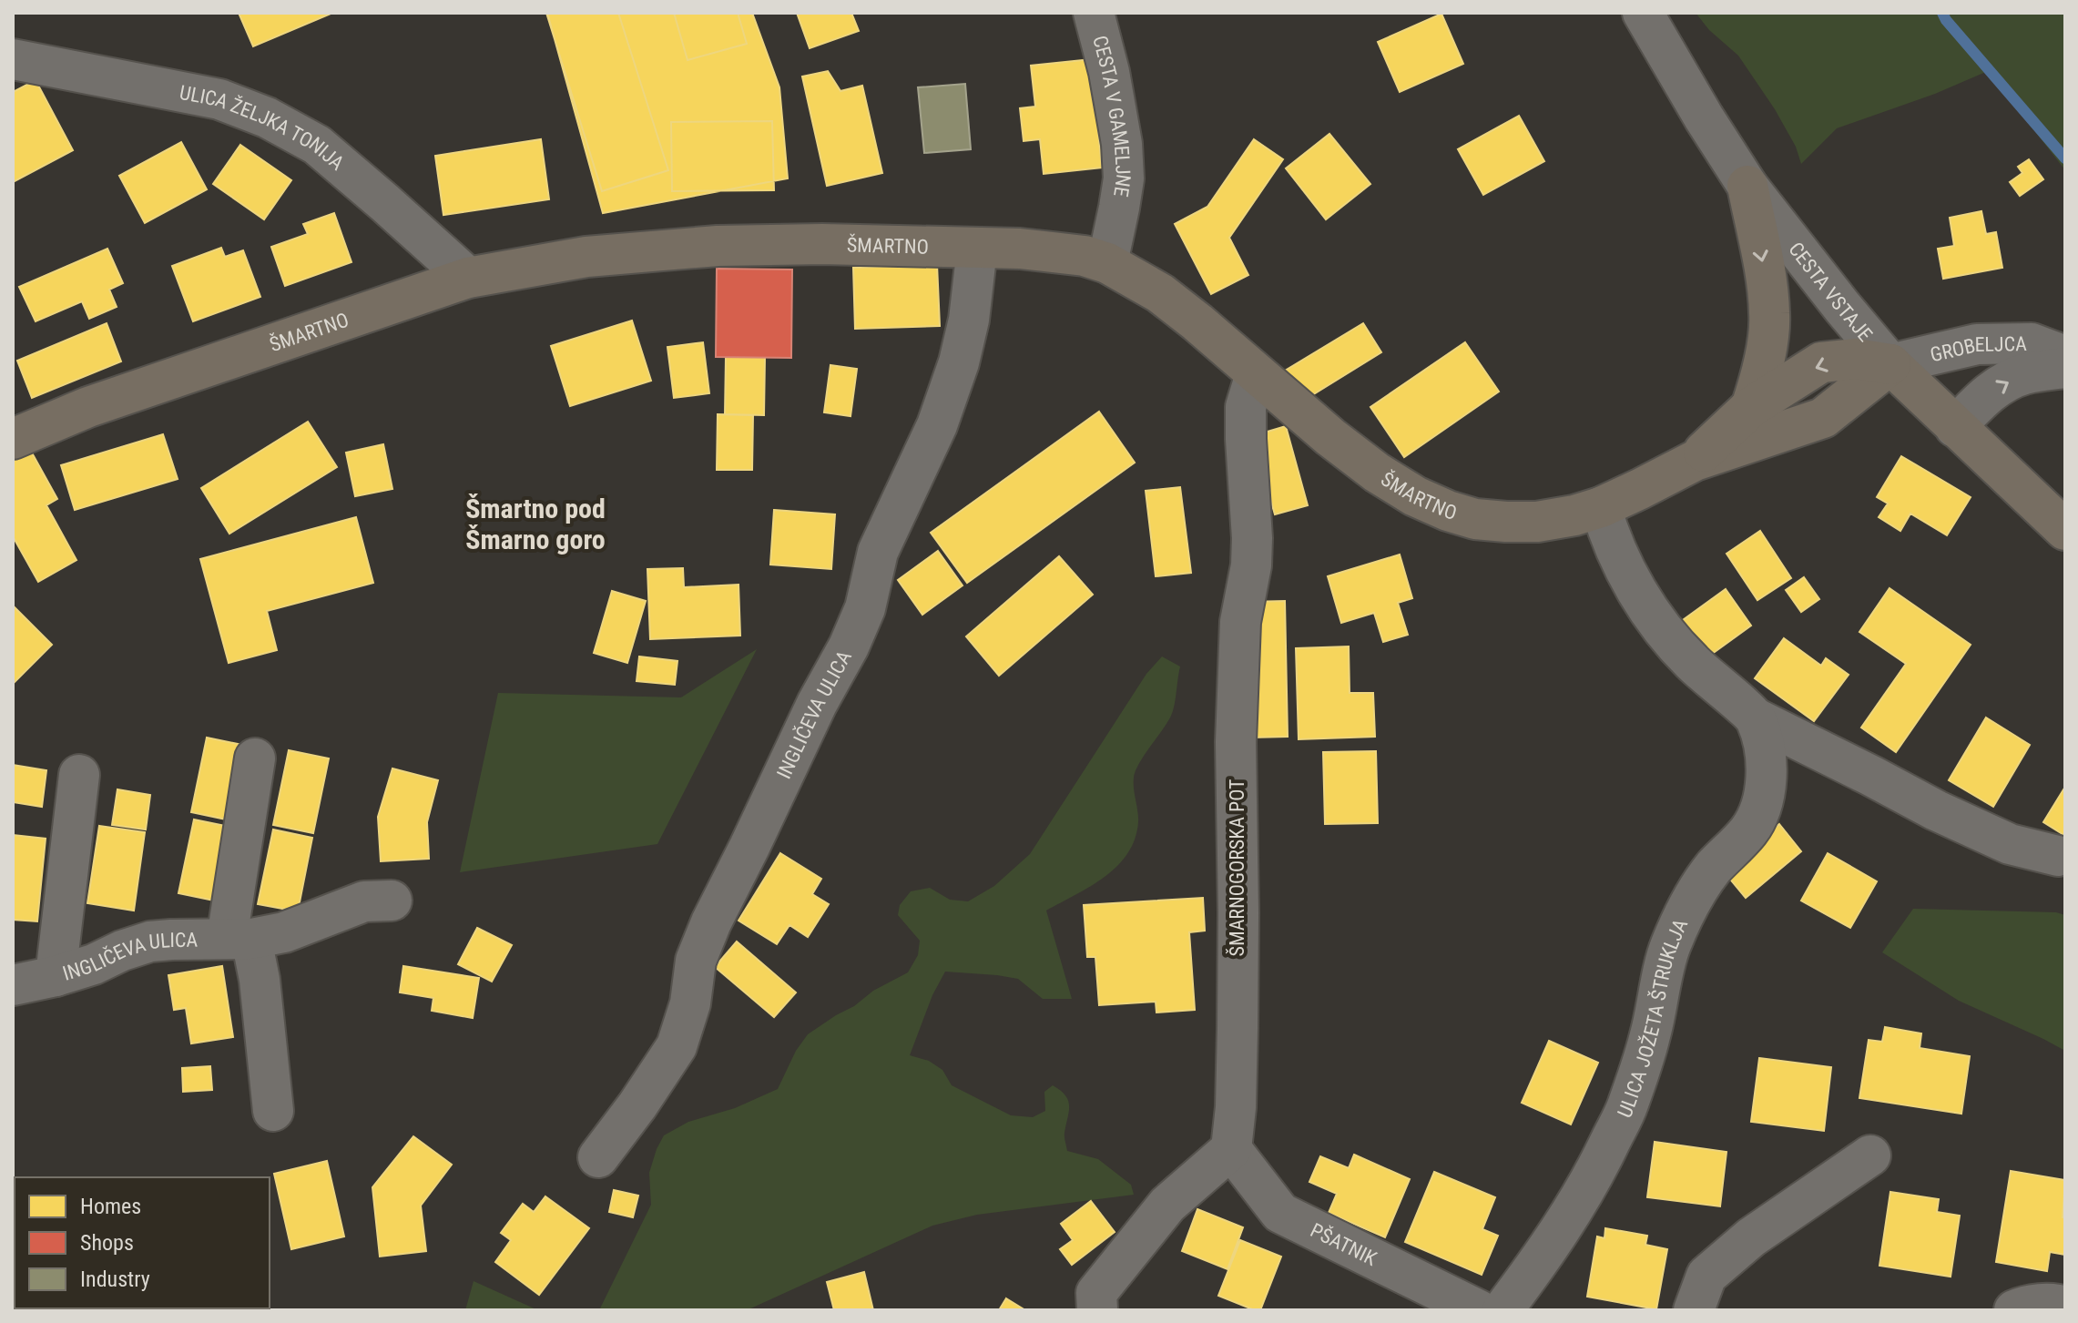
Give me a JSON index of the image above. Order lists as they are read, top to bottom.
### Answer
{
  "streets": {
    "main road": ["ŠMARTNO", "CESTA VSTAJE"],
    "street": [
      "CESTA V GAMELJNE",
      "ULICA ŽELJKA TONIJA",
      "GROBELJCA",
      "INGLIČEVA ULICA",
      "ŠMARNOGORSKA POT",
      "ULICA JOŽETA ŠTRUKLJA",
      "PŠATNIK"
    ]
  },
  "crossings": [
    ["CESTA V GAMELJNE", "ŠMARTNO"],
    ["ULICA ŽELJKA TONIJA", "ŠMARTNO"],
    ["ŠMARTNO", "INGLIČEVA ULICA"],
    ["ŠMARTNO", "ŠMARNOGORSKA POT"],
    ["CESTA VSTAJE", "GROBELJCA"],
    ["ŠMARNOGORSKA POT", "PŠATNIK"]
  ],
  "one_way": ["GROBELJCA"],
  "districts": ["Šmartno pod Šmarno goro"],
  "legend": ["Homes", "Shops", "Industry"]
}
